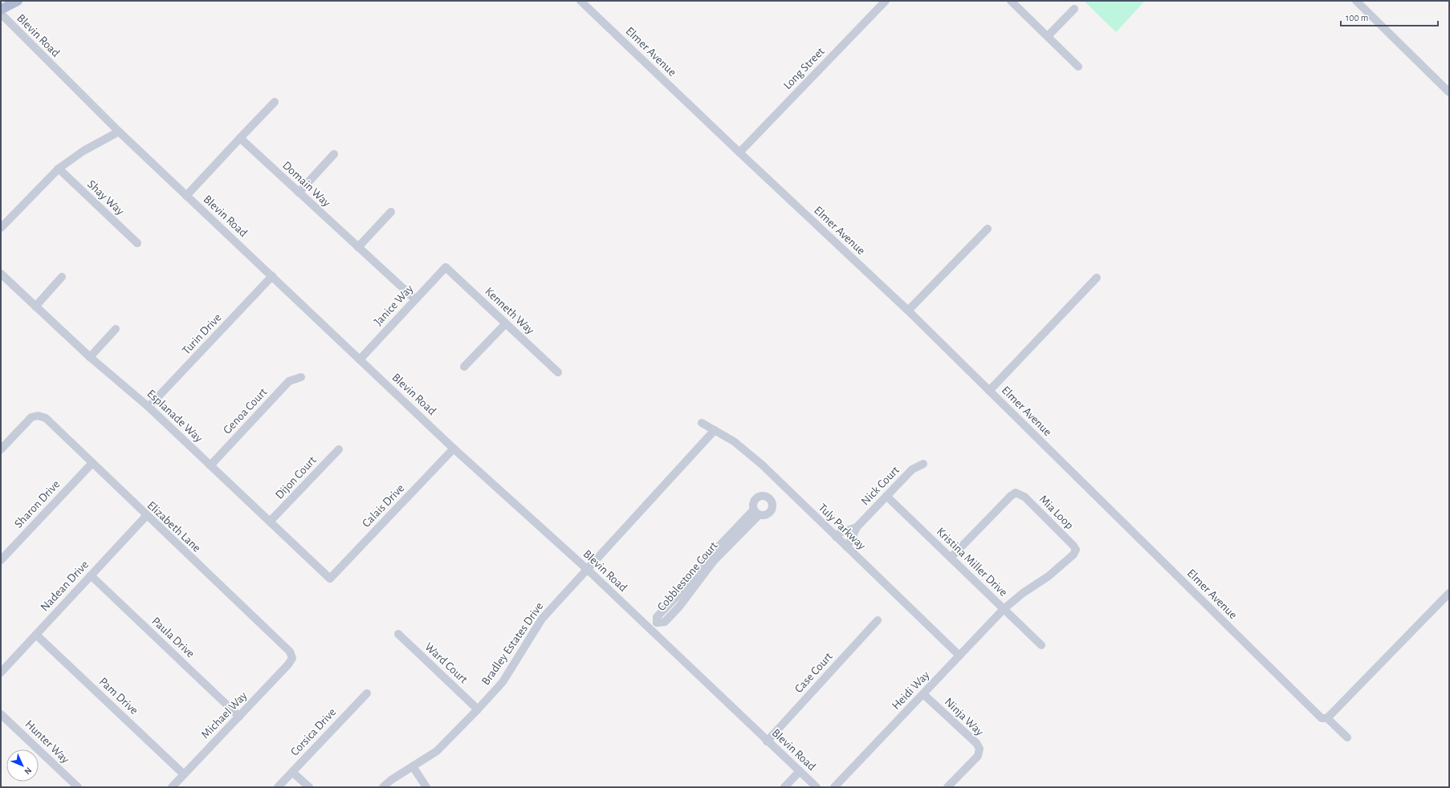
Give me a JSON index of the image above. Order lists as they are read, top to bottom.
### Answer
{
  "streets": {
    "street": [
      "Blevin Road",
      "Elmer Avenue",
      "Long Street",
      "Domain Way",
      "Shay Way",
      "Janice Way",
      "Kenneth Way",
      "Turin Drive",
      "Genoa Court",
      "Esplanade Way",
      "Dijon Court",
      "Nick Court",
      "Sharon Drive",
      "Calais Drive",
      "Mia Loop",
      "Elizabeth Lane",
      "Tuly Parkway",
      "Kristina Miller Drive",
      "Cobblestone Court",
      "Nadean Drive",
      "Paula Drive",
      "Bradley Estates Drive",
      "Ward Court",
      "Case Court",
      "Heidi Way",
      "Pam Drive",
      "Michael Way",
      "Ninja Way",
      "Corsica Drive",
      "Hunter Way"
    ]
  },
  "crossings": [
    ["Blevin Road", "Janice Way"],
    ["Blevin Road", "Turin Drive"],
    ["Blevin Road", "Calais Drive"],
    ["Blevin Road", "Cobblestone Court"],
    ["Blevin Road", "Bradley Estates Drive"],
    ["Blevin Road", "Case Court"],
    ["Elmer Avenue", "Long Street"],
    ["Domain Way", "Janice Way"],
    ["Janice Way", "Kenneth Way"],
    ["Turin Drive", "Esplanade Way"],
    ["Genoa Court", "Esplanade Way"],
    ["Esplanade Way", "Dijon Court"],
    ["Esplanade Way", "Calais Drive"],
    ["Nick Court", "Tuly Parkway"],
    ["Nick Court", "Kristina Miller Drive"],
    ["Sharon Drive", "Elizabeth Lane"],
    ["Mia Loop", "Kristina Miller Drive"],
    ["Mia Loop", "Heidi Way"],
    ["Elizabeth Lane", "Nadean Drive"],
    ["Elizabeth Lane", "Michael Way"],
    ["Tuly Parkway", "Bradley Estates Drive"],
    ["Tuly Parkway", "Heidi Way"],
    ["Kristina Miller Drive", "Heidi Way"],
    ["Nadean Drive", "Paula Drive"],
    ["Nadean Drive", "Pam Drive"],
    ["Paula Drive", "Michael Way"],
    ["Bradley Estates Drive", "Ward Court"],
    ["Heidi Way", "Ninja Way"],
    ["Pam Drive", "Michael Way"]
  ],
  "scale_bar": "100 m",
  "north": "bottom right"
}
